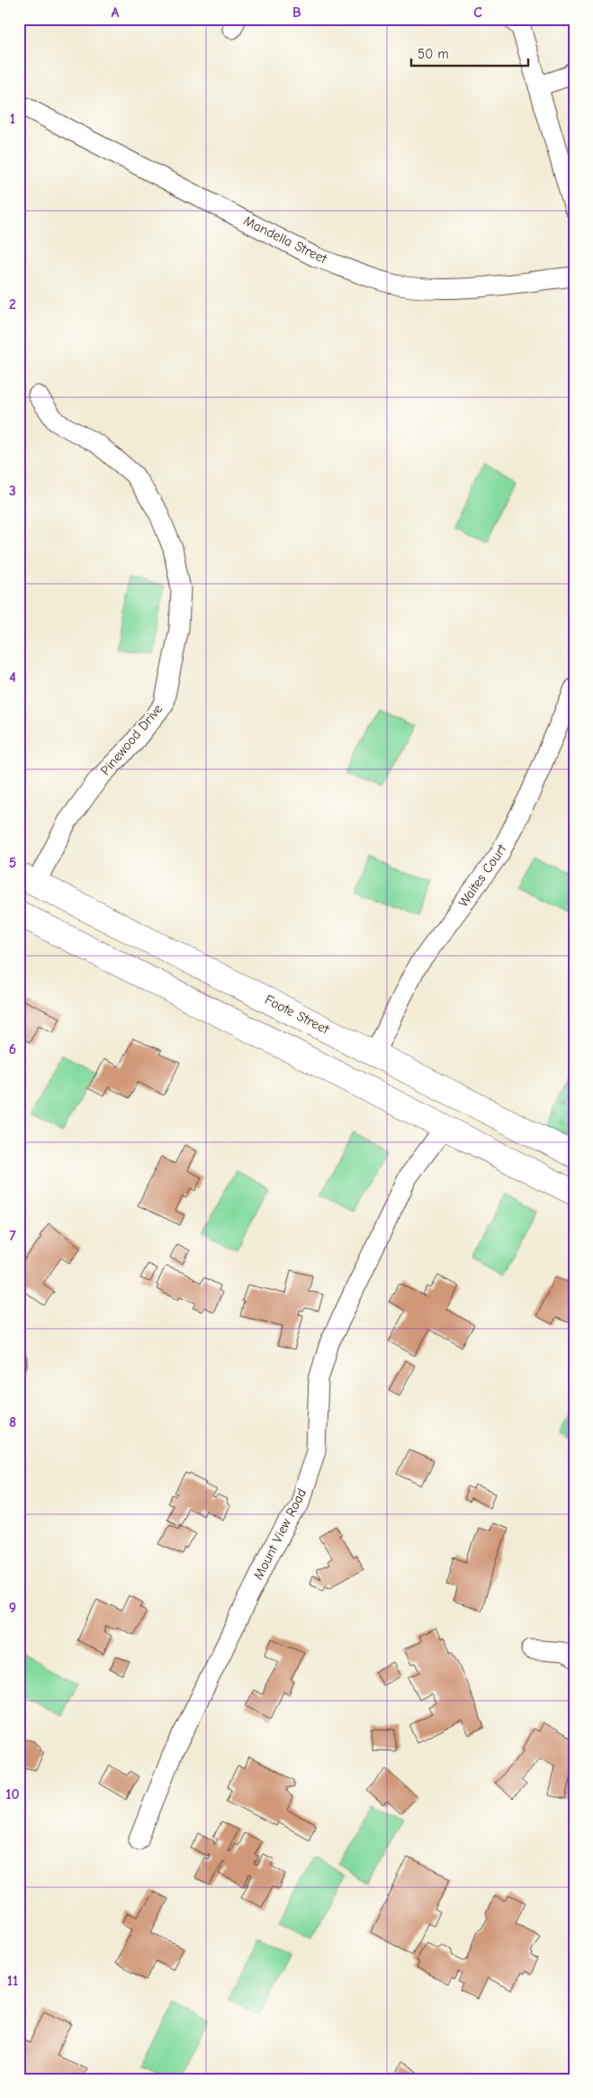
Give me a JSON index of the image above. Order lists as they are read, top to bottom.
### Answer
{
  "streets": {
    "main road": ["Foote Street"],
    "street": [
      "Mandella Street",
      "Pinewood Drive",
      "Waites Court",
      "Mount View Road"
    ]
  },
  "crossings": [
    ["Pinewood Drive", "Foote Street"],
    ["Waites Court", "Foote Street"]
  ],
  "scale_bar": "50 m",
  "grid": {
    "columns": ["A", "B", "C"],
    "rows": [
      "1",
      "2",
      "3",
      "4",
      "5",
      "6",
      "7",
      "8",
      "9",
      "10",
      "11"
    ]
  }
}
